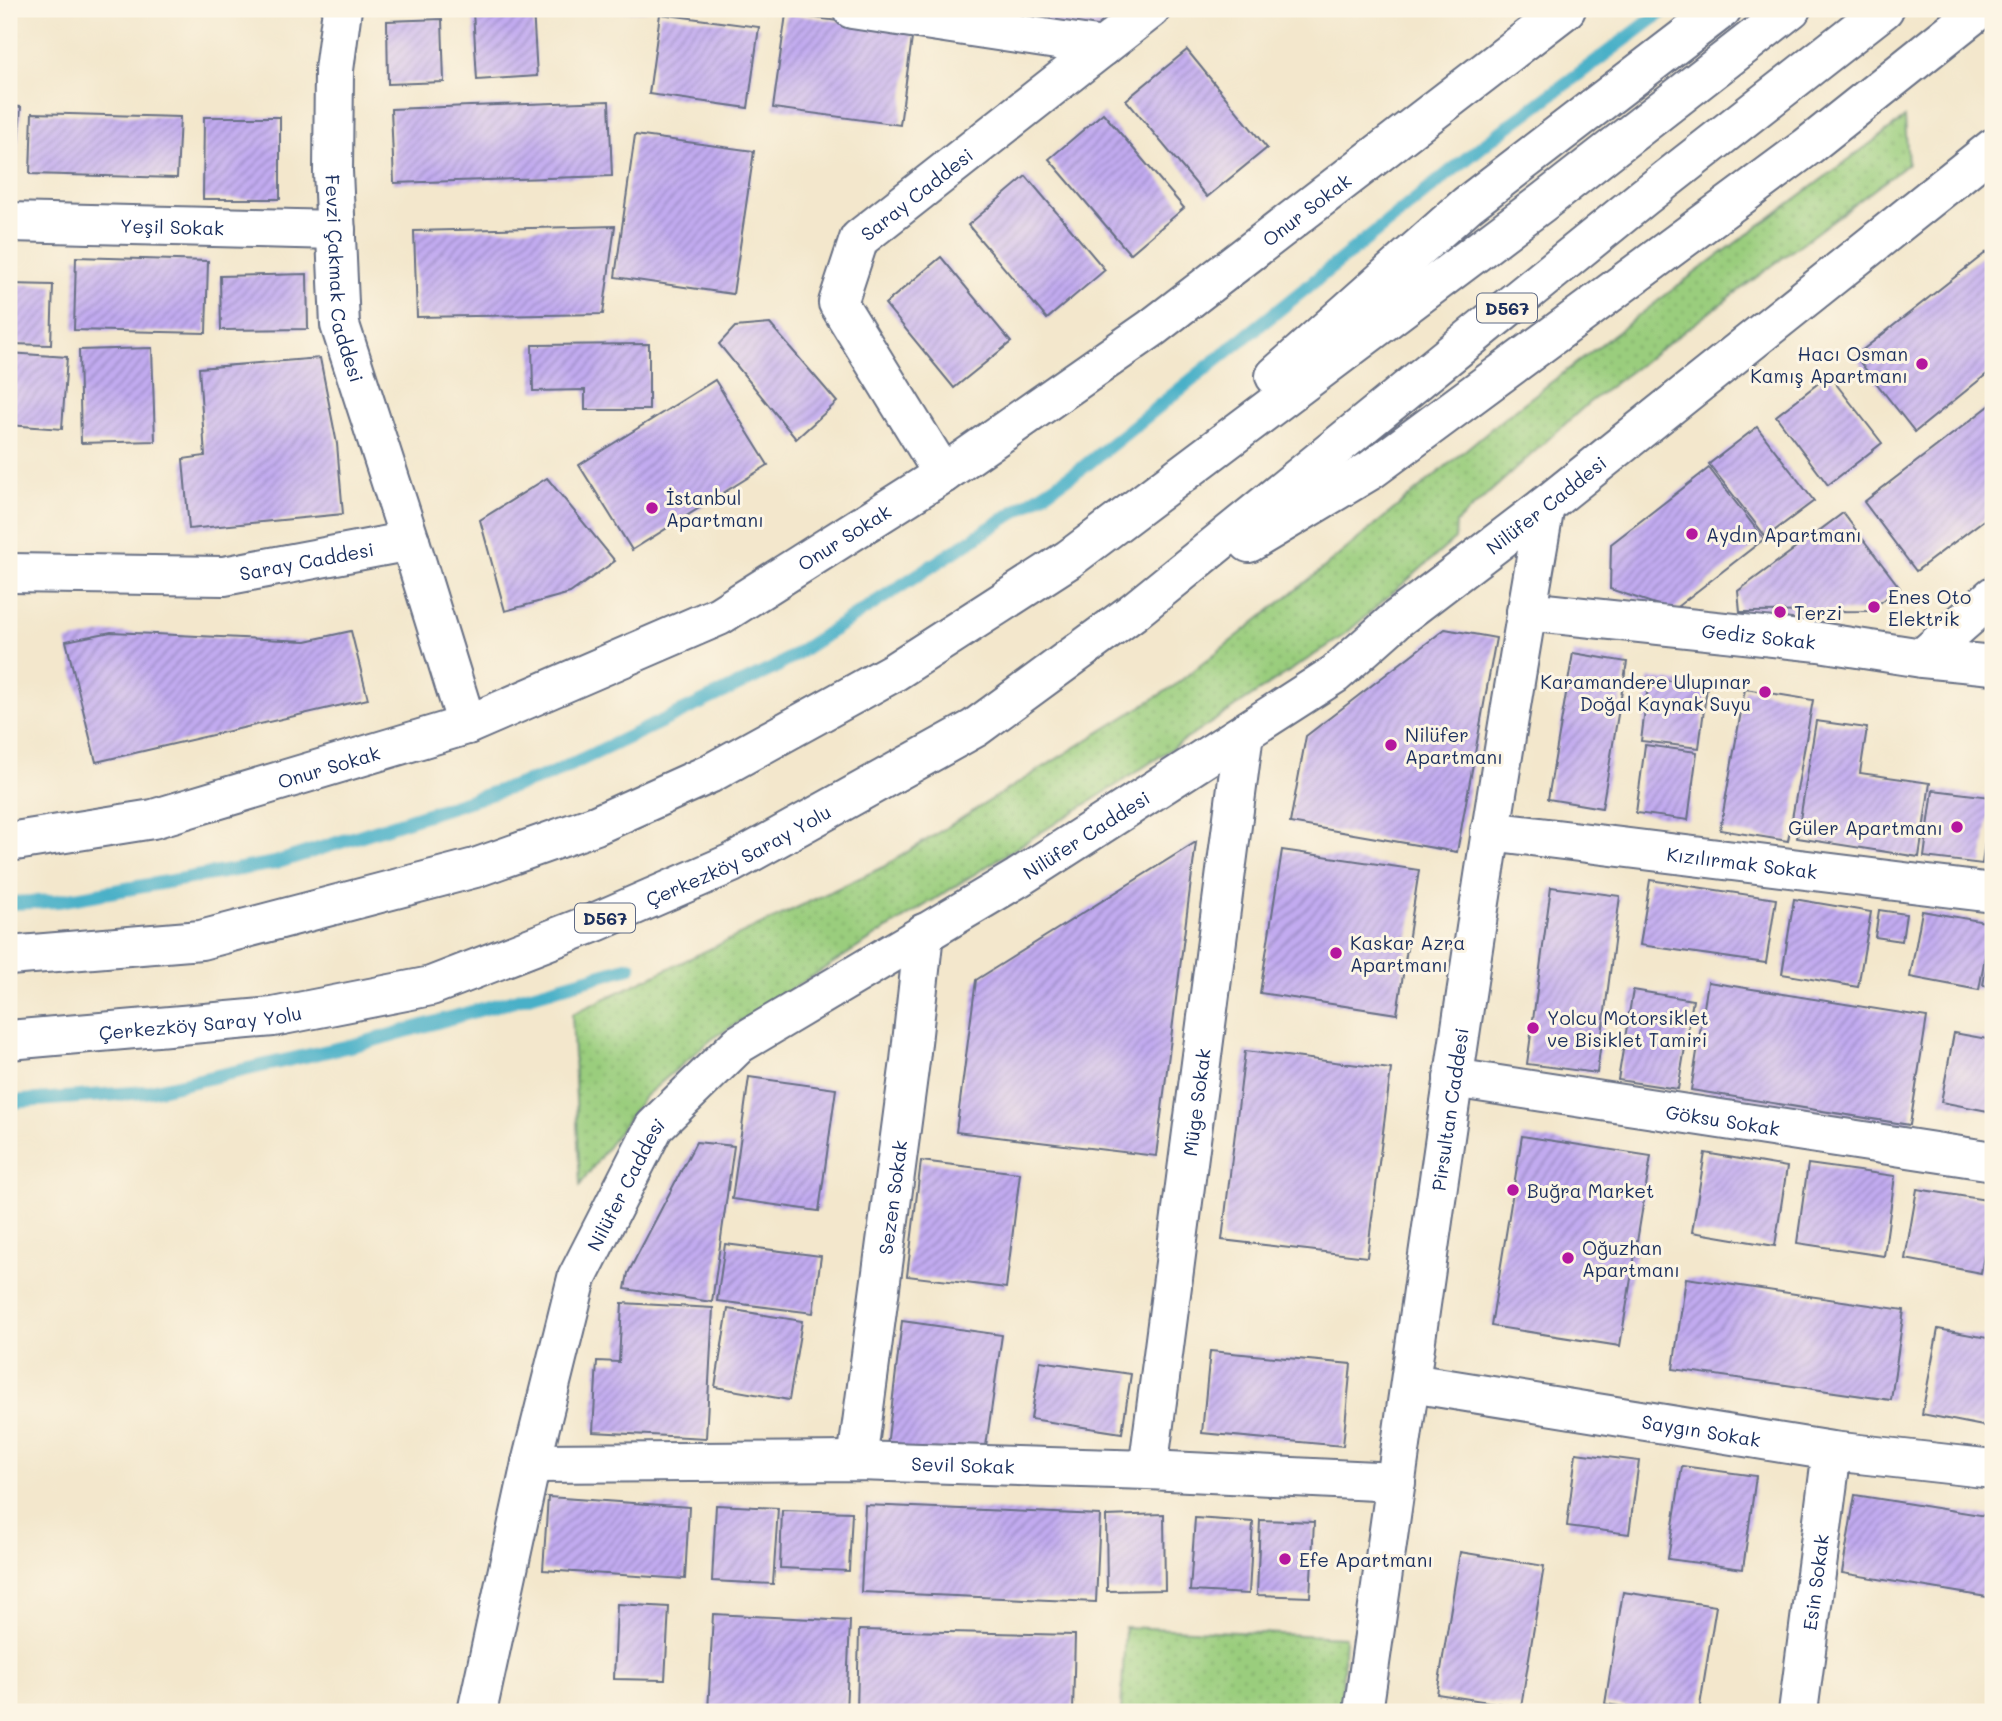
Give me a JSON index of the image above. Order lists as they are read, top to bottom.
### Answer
{
  "streets": {
    "main road": [
      "Saray Caddesi",
      "Onur Sokak",
      "Yeşil Sokak",
      "Fevzi Çakmak Caddesi",
      "D567",
      "Nilüfer Caddesi",
      "Gediz Sokak",
      "Çerkezköy Saray Yolu",
      "Kızılırmak Sokak",
      "Müge Sokak",
      "Pirsultan Caddesi",
      "Göksu Sokak",
      "Sezen Sokak",
      "Saygın Sokak",
      "Sevil Sokak",
      "Esin Sokak"
    ]
  },
  "crossings": [
    ["Saray Caddesi", "Onur Sokak"],
    ["Saray Caddesi", "Fevzi Çakmak Caddesi"],
    ["Yeşil Sokak", "Fevzi Çakmak Caddesi"],
    ["D567", "Çerkezköy Saray Yolu"],
    ["Nilüfer Caddesi", "Müge Sokak"],
    ["Nilüfer Caddesi", "Pirsultan Caddesi"],
    ["Nilüfer Caddesi", "Sezen Sokak"],
    ["Nilüfer Caddesi", "Sevil Sokak"],
    ["Gediz Sokak", "Pirsultan Caddesi"],
    ["Kızılırmak Sokak", "Pirsultan Caddesi"],
    ["Müge Sokak", "Sevil Sokak"],
    ["Pirsultan Caddesi", "Göksu Sokak"],
    ["Pirsultan Caddesi", "Saygın Sokak"],
    ["Pirsultan Caddesi", "Sevil Sokak"],
    ["Sezen Sokak", "Sevil Sokak"],
    ["Saygın Sokak", "Esin Sokak"]
  ],
  "places": [
    "Hacı Osman Kamış Apartmanı",
    "İstanbul Apartmanı",
    "Aydın Apartmanı",
    "Enes Oto Elektrik",
    "Terzi",
    "Karamandere Ulupınar Doğal Kaynak Suyu",
    "Nilüfer Apartmanı",
    "Güler Apartmanı",
    "Kaskar Azra Apartmanı",
    "Yolcu Motorsiklet ve Bisiklet Tamiri",
    "Buğra Market",
    "Oğuzhan Apartmanı",
    "Efe Apartmanı"
  ]
}
